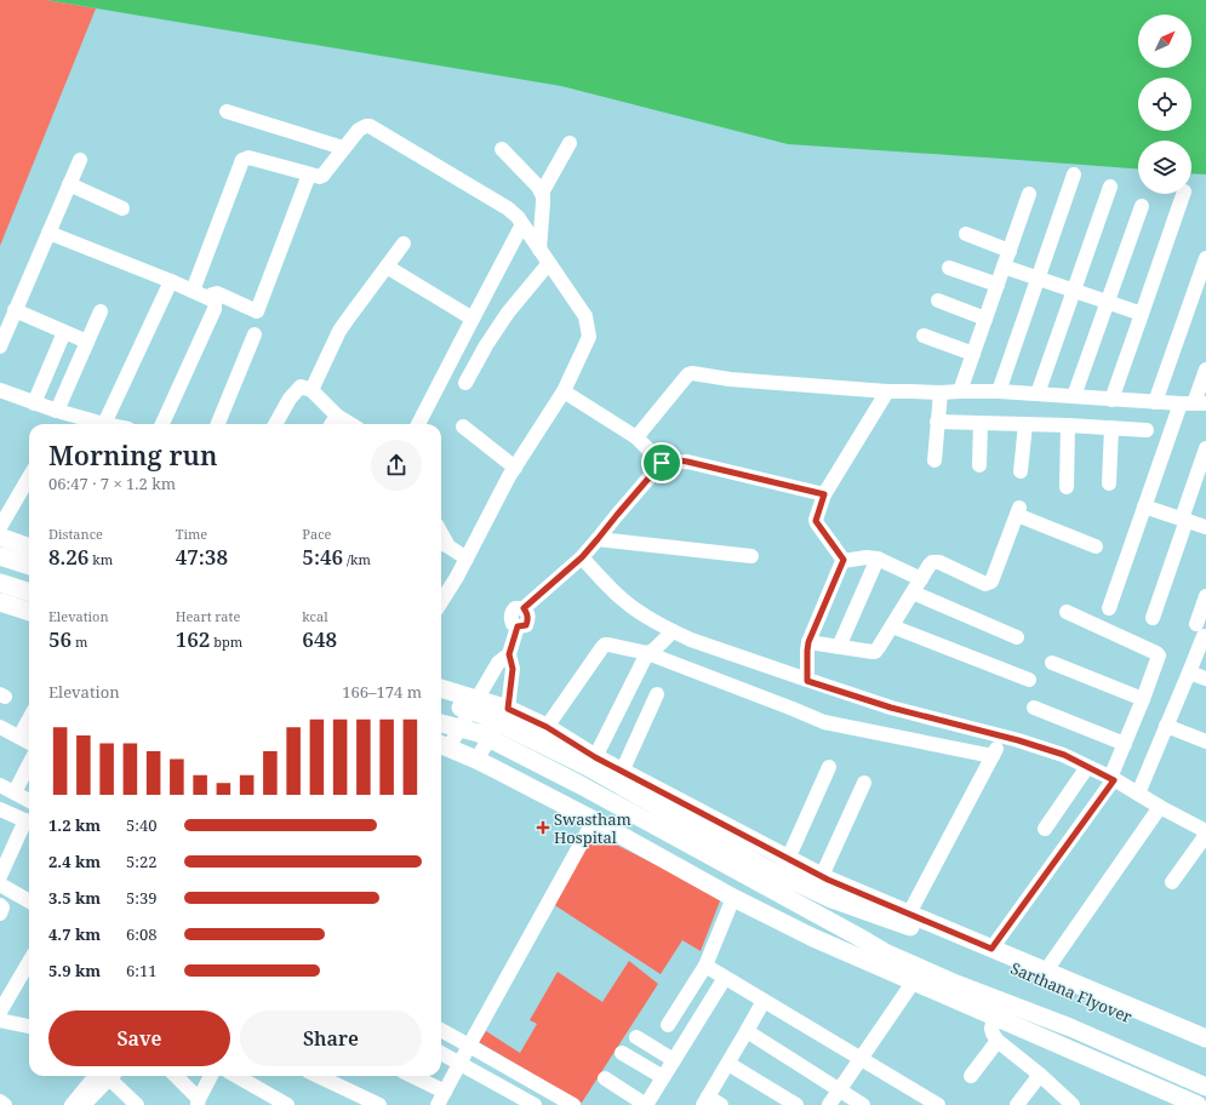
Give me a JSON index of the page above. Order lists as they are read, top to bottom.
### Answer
{
  "streets": {
    "main road": ["Sarthana Flyover"]
  },
  "places": {
    "health": ["Swastham Hospital"]
  },
  "north": "top right",
  "page": {
    "heading": ["Morning run", "06:47 · 7 × 1.2 km"],
    "stats": [
      ["Distance", "8.26 km"],
      ["Time", "47:38"],
      ["Pace", "5:46 /km"],
      ["Elevation", "56 m"],
      ["Heart rate", "162 bpm"],
      ["kcal", "648"]
    ],
    "chart": ["Elevation", "166–174 m"],
    "list": [
      {
        "name": "1.2 km",
        "note": "5:40"
      },
      {
        "name": "2.4 km",
        "note": "5:22"
      },
      {
        "name": "3.5 km",
        "note": "5:39"
      },
      {
        "name": "4.7 km",
        "note": "6:08"
      },
      {
        "name": "5.9 km",
        "note": "6:11"
      }
    ],
    "buttons": ["Save", "Share"]
  }
}
